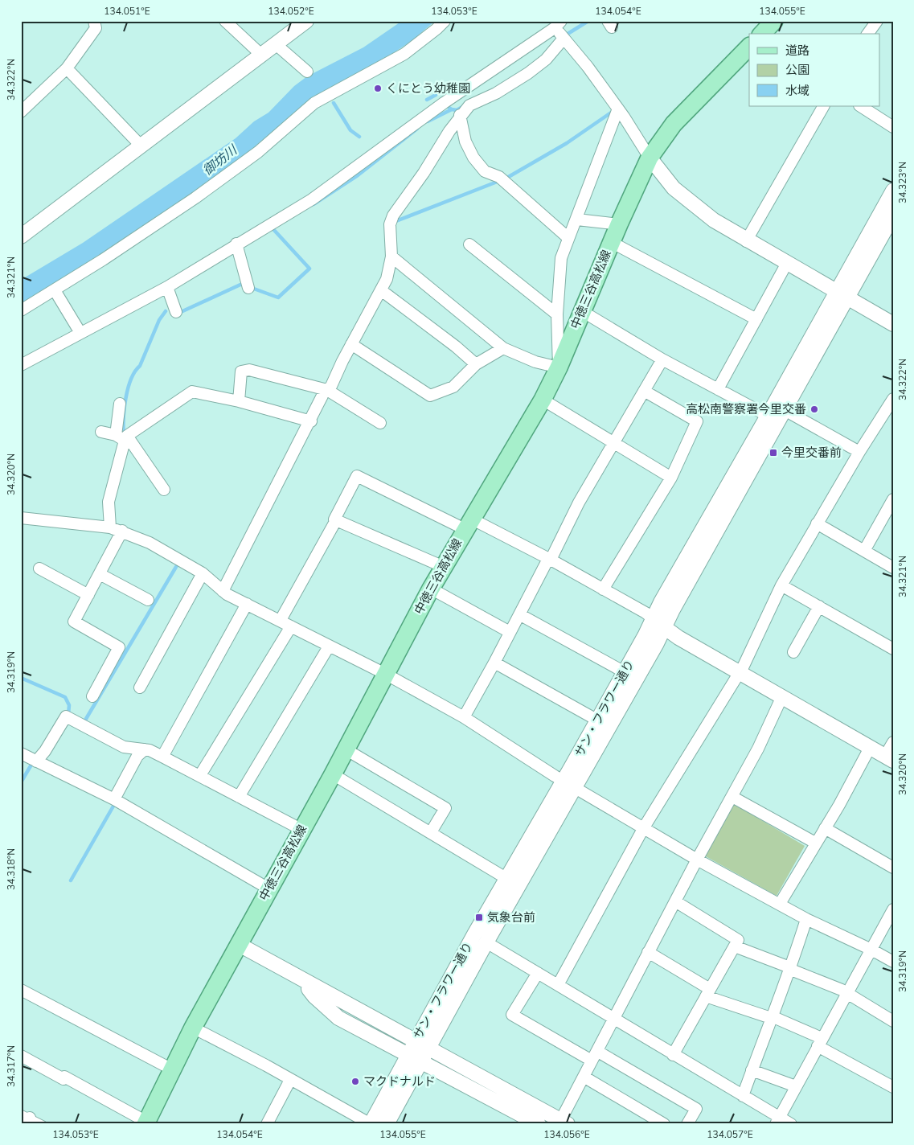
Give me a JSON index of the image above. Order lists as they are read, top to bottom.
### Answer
{
  "streets": {
    "main road": ["中徳三谷高松線"],
    "street": ["サン・フラワー通り"]
  },
  "water": ["御坊川"],
  "places": {
    "other": ["くにとう幼稚園", "高松南警察署今里交番", "マクドナルド"],
    "transit": ["今里交番前", "気象台前"]
  },
  "legend": ["道路", "公園", "水域"],
  "coordinates": [
    "134.051°E",
    "134.052°E",
    "134.053°E",
    "134.054°E",
    "134.055°E",
    "34.322°N",
    "34.323°N",
    "34.321°N",
    "34.320°N",
    "34.319°N",
    "34.318°N",
    "34.317°N",
    "134.056°E",
    "134.057°E"
  ]
}
